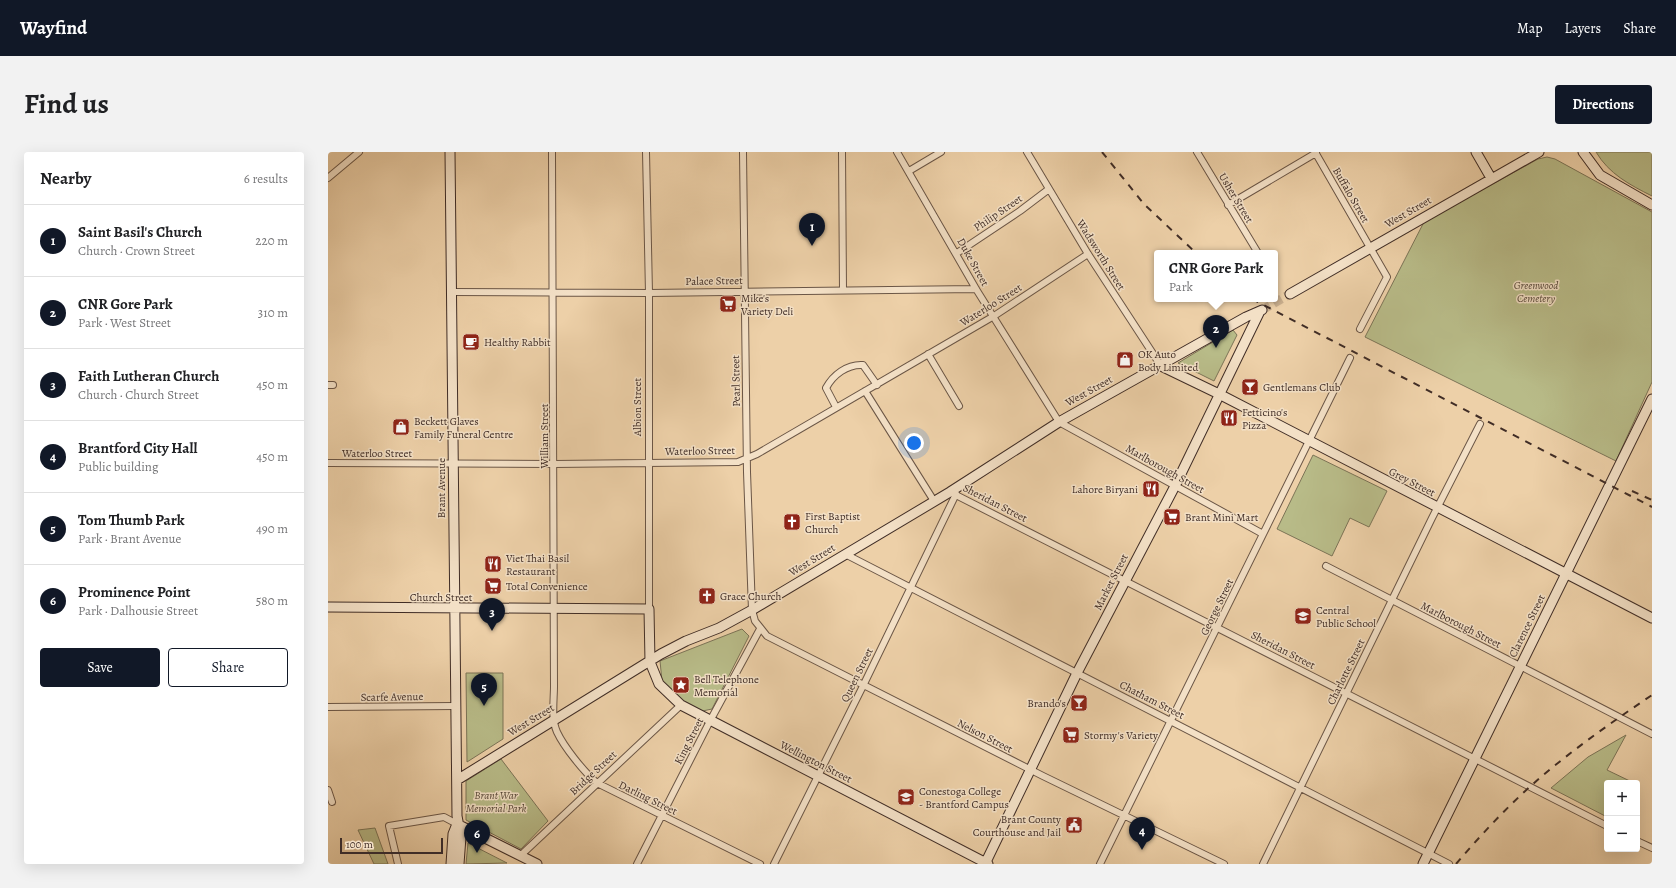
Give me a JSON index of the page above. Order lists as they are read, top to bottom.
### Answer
{
  "streets": {
    "main road": [
      "West Street",
      "Albion Street",
      "Grey Street",
      "Brant Avenue",
      "Market Street",
      "Church Street",
      "Clarence Street",
      "Wellington Street"
    ],
    "street": [
      "Buffalo Street",
      "Usher Street",
      "Philip Street",
      "Wadsworth Street",
      "Duke Street",
      "Palace Street",
      "Waterloo Street",
      "Pearl Street",
      "William Street",
      "Marlborough Street",
      "Sheridan Street",
      "George Street",
      "Charlotte Street",
      "Queen Street",
      "Scarfe Avenue",
      "Chatham Street",
      "Nelson Street",
      "King Street",
      "Bridge Street",
      "Darling Street"
    ]
  },
  "crossings": [
    ["Buffalo Street", "West Street"],
    ["West Street", "Wadsworth Street"],
    ["West Street", "Duke Street"],
    ["West Street", "Pearl Street"],
    ["West Street", "Albion Street"],
    ["West Street", "William Street"],
    ["West Street", "Marlborough Street"],
    ["West Street", "Grey Street"],
    ["West Street", "Brant Avenue"],
    ["West Street", "Sheridan Street"],
    ["West Street", "Market Street"],
    ["West Street", "Queen Street"],
    ["West Street", "Chatham Street"],
    ["West Street", "Nelson Street"],
    ["West Street", "Wellington Street"],
    ["West Street", "Darling Street"],
    ["Philip Street", "Wadsworth Street"],
    ["Philip Street", "Duke Street"],
    ["Wadsworth Street", "Waterloo Street"],
    ["Wadsworth Street", "Grey Street"],
    ["Duke Street", "Palace Street"],
    ["Duke Street", "Waterloo Street"],
    ["Duke Street", "Marlborough Street"],
    ["Palace Street", "Pearl Street"],
    ["Palace Street", "Albion Street"],
    ["Palace Street", "William Street"],
    ["Palace Street", "Brant Avenue"],
    ["Waterloo Street", "Pearl Street"],
    ["Waterloo Street", "Albion Street"],
    ["Waterloo Street", "William Street"],
    ["Waterloo Street", "Brant Avenue"],
    ["Pearl Street", "Nelson Street"],
    ["Albion Street", "Church Street"],
    ["Albion Street", "Wellington Street"],
    ["William Street", "Church Street"],
    ["William Street", "Darling Street"],
    ["Marlborough Street", "Market Street"],
    ["Marlborough Street", "George Street"],
    ["Marlborough Street", "Clarence Street"],
    ["Marlborough Street", "Charlotte Street"],
    ["Grey Street", "Market Street"],
    ["Grey Street", "George Street"],
    ["Grey Street", "Clarence Street"],
    ["Grey Street", "Charlotte Street"],
    ["Brant Avenue", "Church Street"],
    ["Brant Avenue", "Scarfe Avenue"],
    ["Sheridan Street", "Market Street"],
    ["Sheridan Street", "George Street"],
    ["Sheridan Street", "Clarence Street"],
    ["Sheridan Street", "Charlotte Street"],
    ["Sheridan Street", "Queen Street"],
    ["Market Street", "Chatham Street"],
    ["Market Street", "Nelson Street"],
    ["Market Street", "Wellington Street"],
    ["George Street", "Chatham Street"],
    ["George Street", "Nelson Street"],
    ["Clarence Street", "Chatham Street"],
    ["Charlotte Street", "Chatham Street"],
    ["Queen Street", "Chatham Street"],
    ["Queen Street", "Nelson Street"],
    ["Queen Street", "Wellington Street"],
    ["Nelson Street", "King Street"],
    ["King Street", "Wellington Street"],
    ["King Street", "Darling Street"],
    ["Wellington Street", "Bridge Street"],
    ["Bridge Street", "Darling Street"]
  ],
  "parks": ["Greenwood Cemetery", "Brant War Memorial Park"],
  "places": {
    "supermarket": [
      "Mike's Variety Deli",
      "Brant Mini Mart",
      "Total Convenience",
      "Stormy's Variety"
    ],
    "cafe": ["Healthy Rabbit"],
    "shop": ["OK Auto Body Limited", "Beckett Glaves Family Funeral Centre"],
    "bar": ["Gentlemans Club", "Brando's"],
    "restaurant": ["Fetticino's Pizza", "Lahore Biryani", "Viet Thai Basil Restaurant"],
    "church": ["First Baptist Church", "Grace Church"],
    "school or university": ["Central Public School", "Conestoga College - Brantford Campus"],
    "place": ["Bell Telephone Memorial"],
    "public building": ["Brant County Courthouse and Jail"]
  },
  "scale_bar": "100 m",
  "page": {
    "header": "Wayfind",
    "nav": ["Map", "Layers", "Share"],
    "title": "Find us",
    "buttons": [
      "Directions",
      ["Save", "Share"]
    ],
    "heading": ["Nearby", "6 results"],
    "list": [
      {
        "mark": "1",
        "name": "Saint Basil's Church",
        "note": "Church · Crown Street",
        "value": "220 m"
      },
      {
        "mark": "2",
        "name": "CNR Gore Park",
        "note": "Park · West Street",
        "value": "310 m"
      },
      {
        "mark": "3",
        "name": "Faith Lutheran Church",
        "note": "Church · Church Street",
        "value": "450 m"
      },
      {
        "mark": "4",
        "name": "Brantford City Hall",
        "note": "Public building",
        "value": "450 m"
      },
      {
        "mark": "5",
        "name": "Tom Thumb Park",
        "note": "Park · Brant Avenue",
        "value": "490 m"
      },
      {
        "mark": "6",
        "name": "Prominence Point",
        "note": "Park · Dalhousie Street",
        "value": "580 m"
      }
    ],
    "pins": [
      "1",
      "2",
      "3",
      "5",
      "4",
      "6"
    ],
    "popup": ["CNR Gore Park", "Park"],
    "map_buttons": ["+", "−"],
    "scale": "100 m"
  }
}
